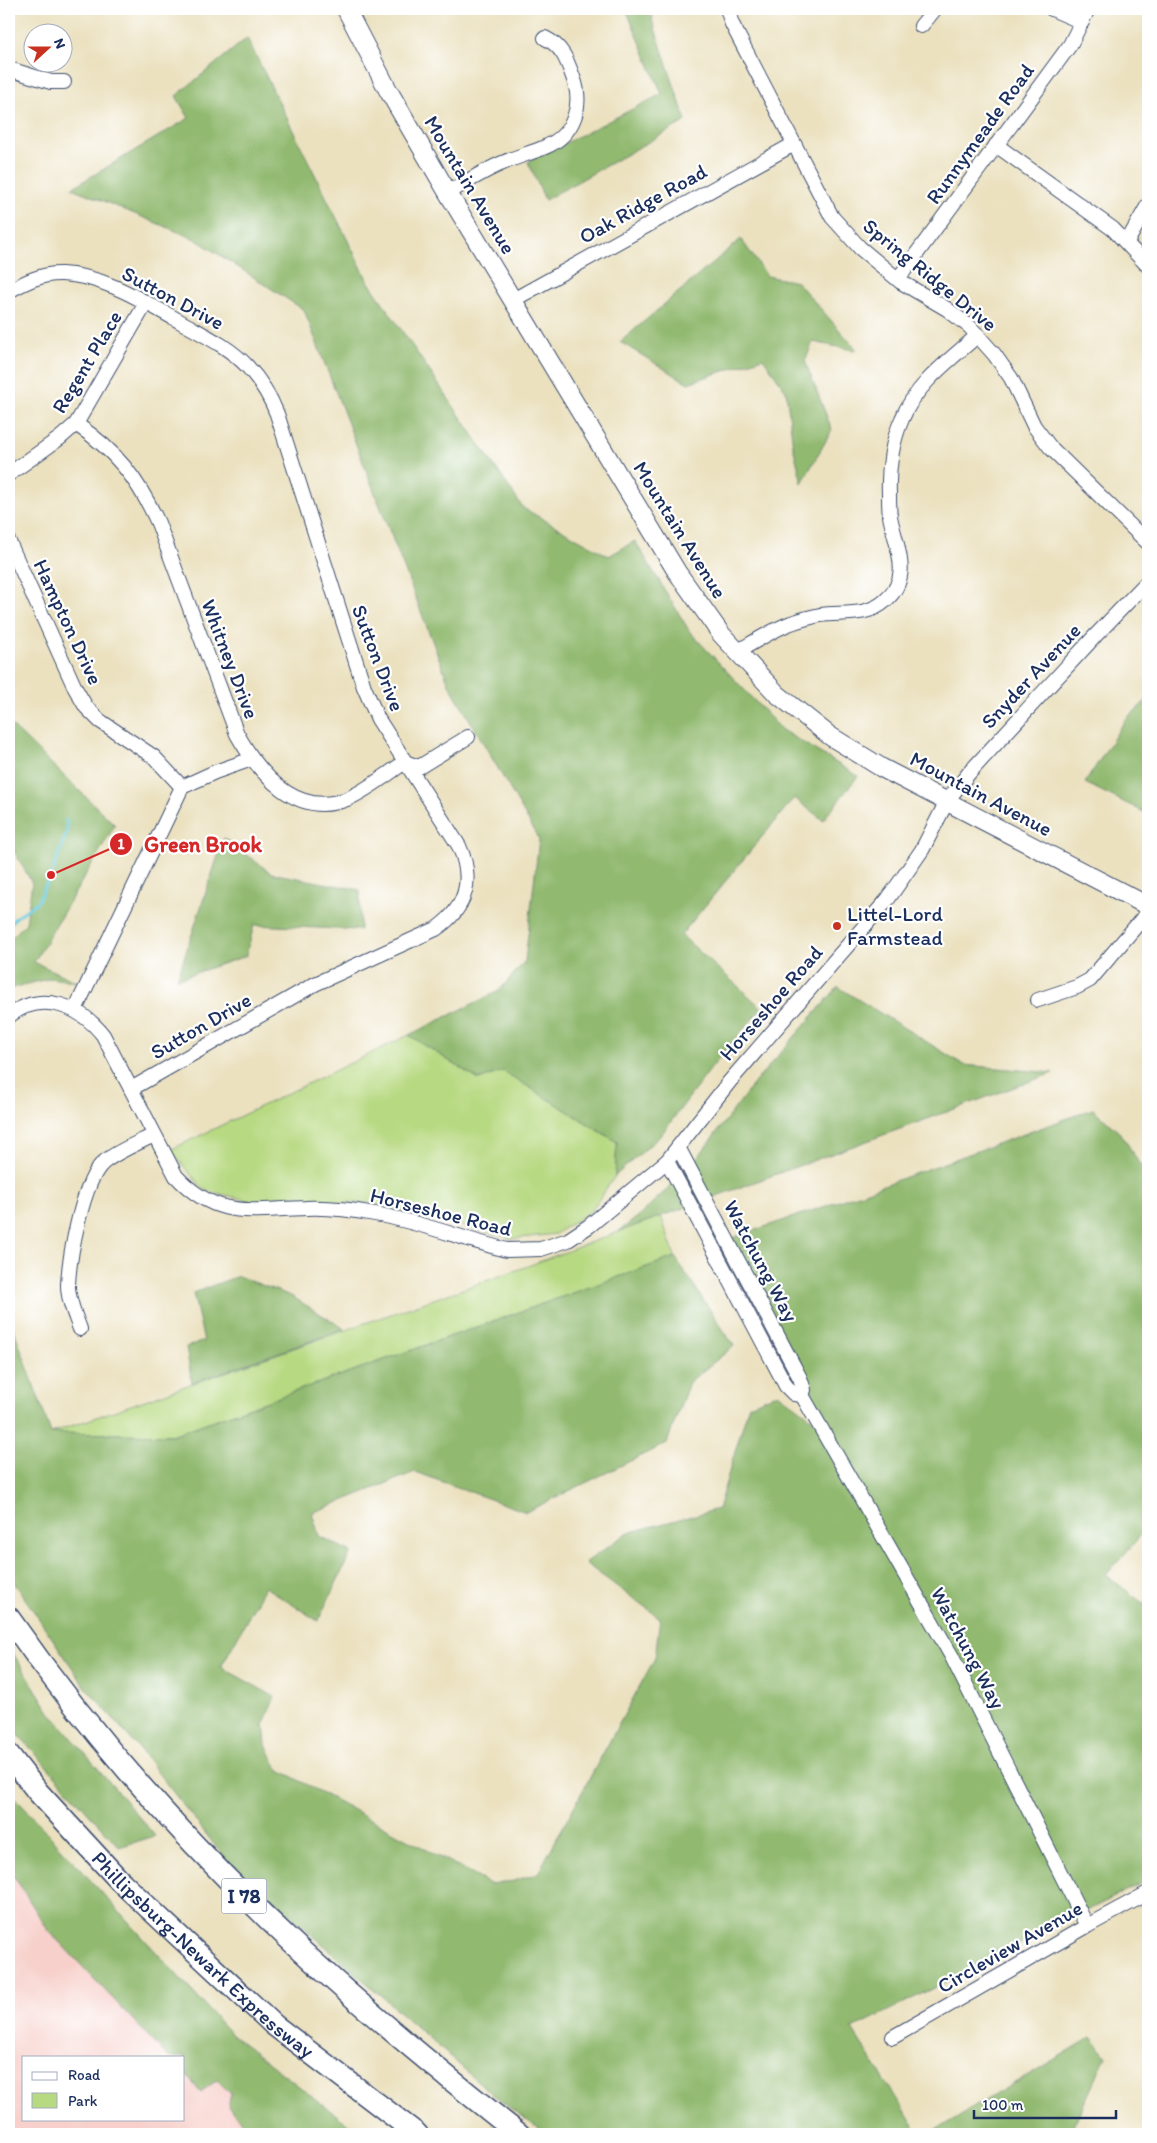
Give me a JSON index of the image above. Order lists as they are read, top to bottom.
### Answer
{
  "streets": {
    "highway": ["I 78", "Phillipsburg-Newark Expressway"],
    "main road": ["Mountain Avenue"],
    "street": [
      "Runnymeade Road",
      "Oak Ridge Road",
      "Spring Ridge Drive",
      "Sutton Drive",
      "Regent Place",
      "Hampton Drive",
      "Whitney Drive",
      "Snyder Avenue",
      "Horseshoe Road",
      "Watchung Way",
      "Circleview Avenue"
    ]
  },
  "crossings": [
    ["Runnymeade Road", "Spring Ridge Drive"],
    ["Mountain Avenue", "Oak Ridge Road"],
    ["Mountain Avenue", "Snyder Avenue"],
    ["Mountain Avenue", "Horseshoe Road"],
    ["Oak Ridge Road", "Spring Ridge Drive"],
    ["Sutton Drive", "Regent Place"],
    ["Sutton Drive", "Whitney Drive"],
    ["Sutton Drive", "Horseshoe Road"],
    ["Regent Place", "Whitney Drive"],
    ["Snyder Avenue", "Horseshoe Road"],
    ["Horseshoe Road", "Watchung Way"],
    ["Watchung Way", "Circleview Avenue"]
  ],
  "places": ["Green Brook", "Littel-Lord Farmstead"],
  "legend": ["Road", "Park"],
  "scale_bar": "100 m",
  "north": "right"
}
